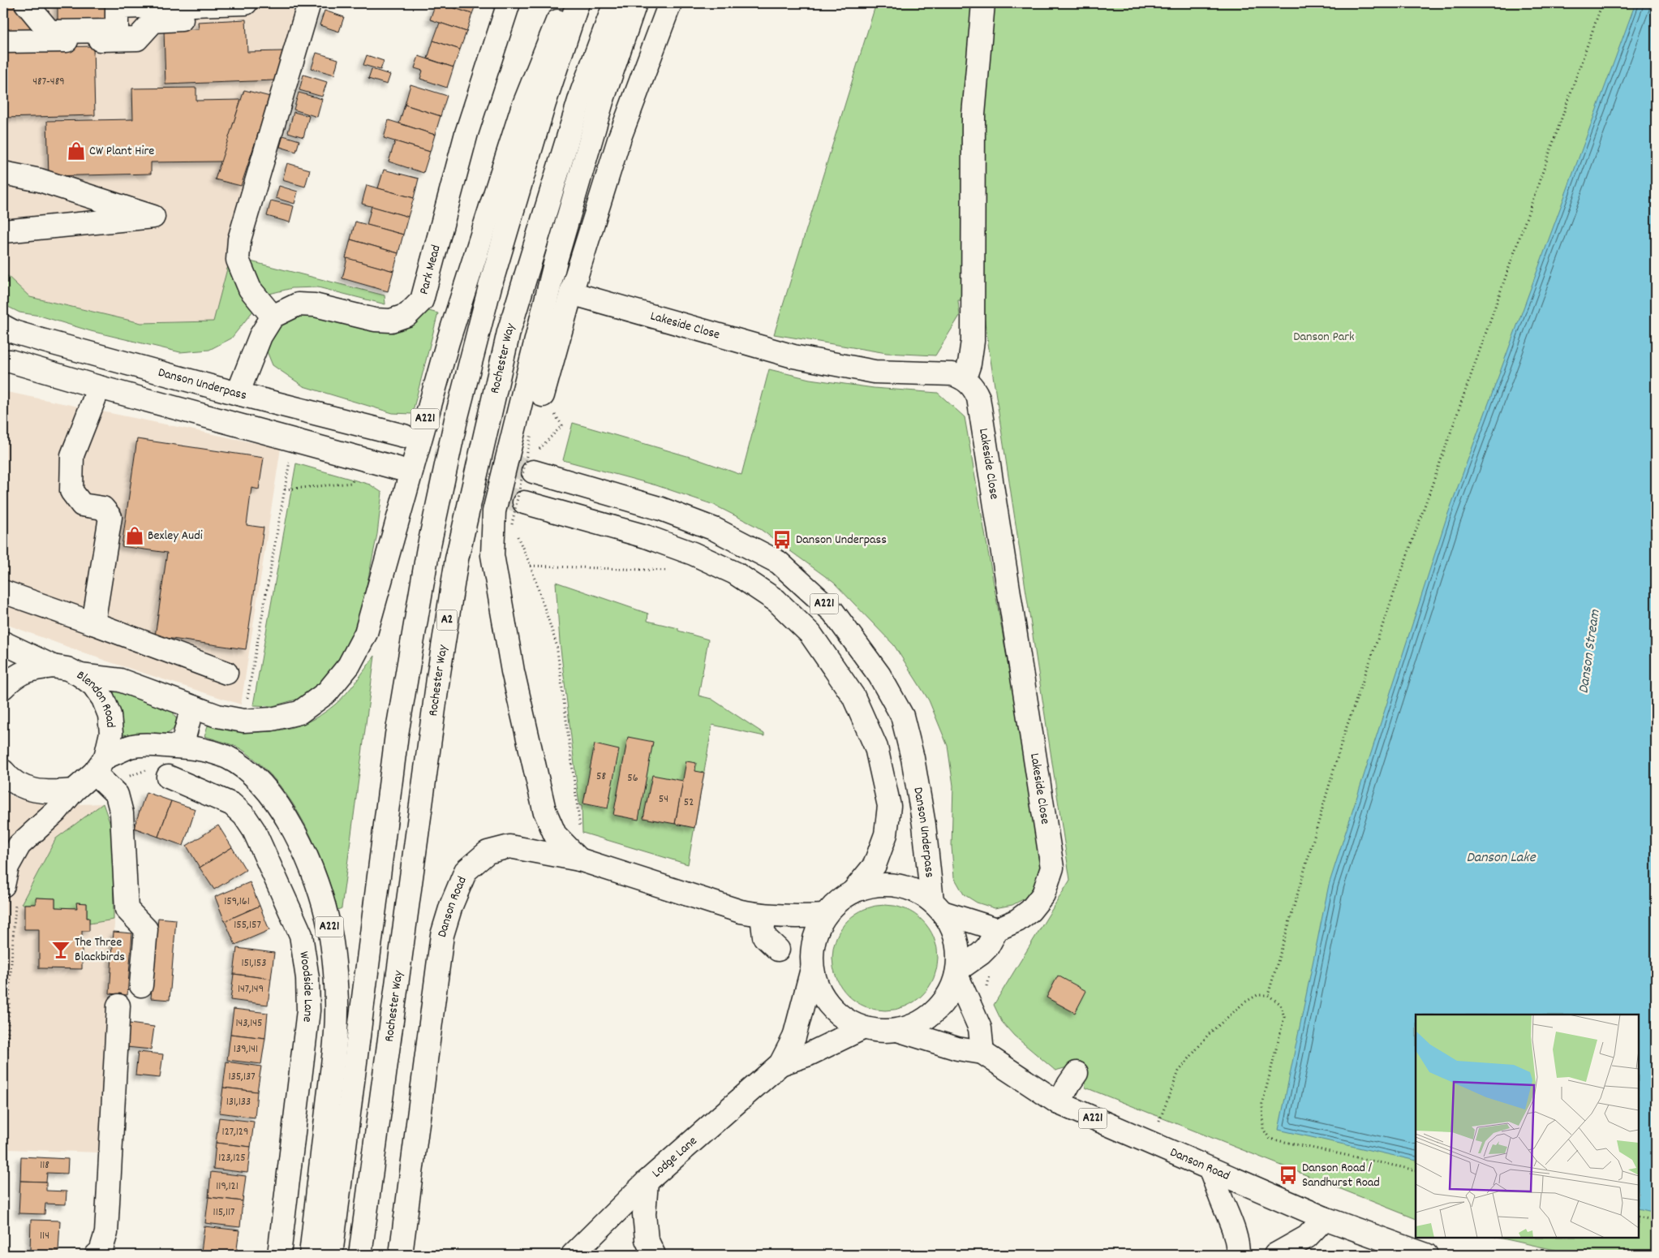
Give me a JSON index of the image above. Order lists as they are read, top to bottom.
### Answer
{
  "streets": {
    "main road": [
      "Park Mead",
      "Lakeside Close",
      "Rochester Way",
      "Danson Underpass",
      "A221",
      "A2",
      "Blendon Road",
      "Danson Road",
      "Woodside Lane",
      "Lodge Lane"
    ]
  },
  "crossings": [
    ["A221", "Blendon Road"]
  ],
  "water": ["Danson Stream", "Danson Lake"],
  "parks": ["Danson Park"],
  "places": {
    "shop": ["CW Plant Hire", "Bexley Audi"],
    "bus stop": ["Danson Underpass", "Danson Road / Sandhurst Road"],
    "bar": ["The Three Blackbirds"]
  },
  "house_numbers": [
    "487-489",
    "58",
    "56",
    "54",
    "52",
    "159,161",
    "155,157",
    "151,153",
    "147,149",
    "143,145",
    "139,141",
    "135,137",
    "131,133",
    "127,129",
    "123,125",
    "118",
    "119,121",
    "115,117",
    "114"
  ]
}
